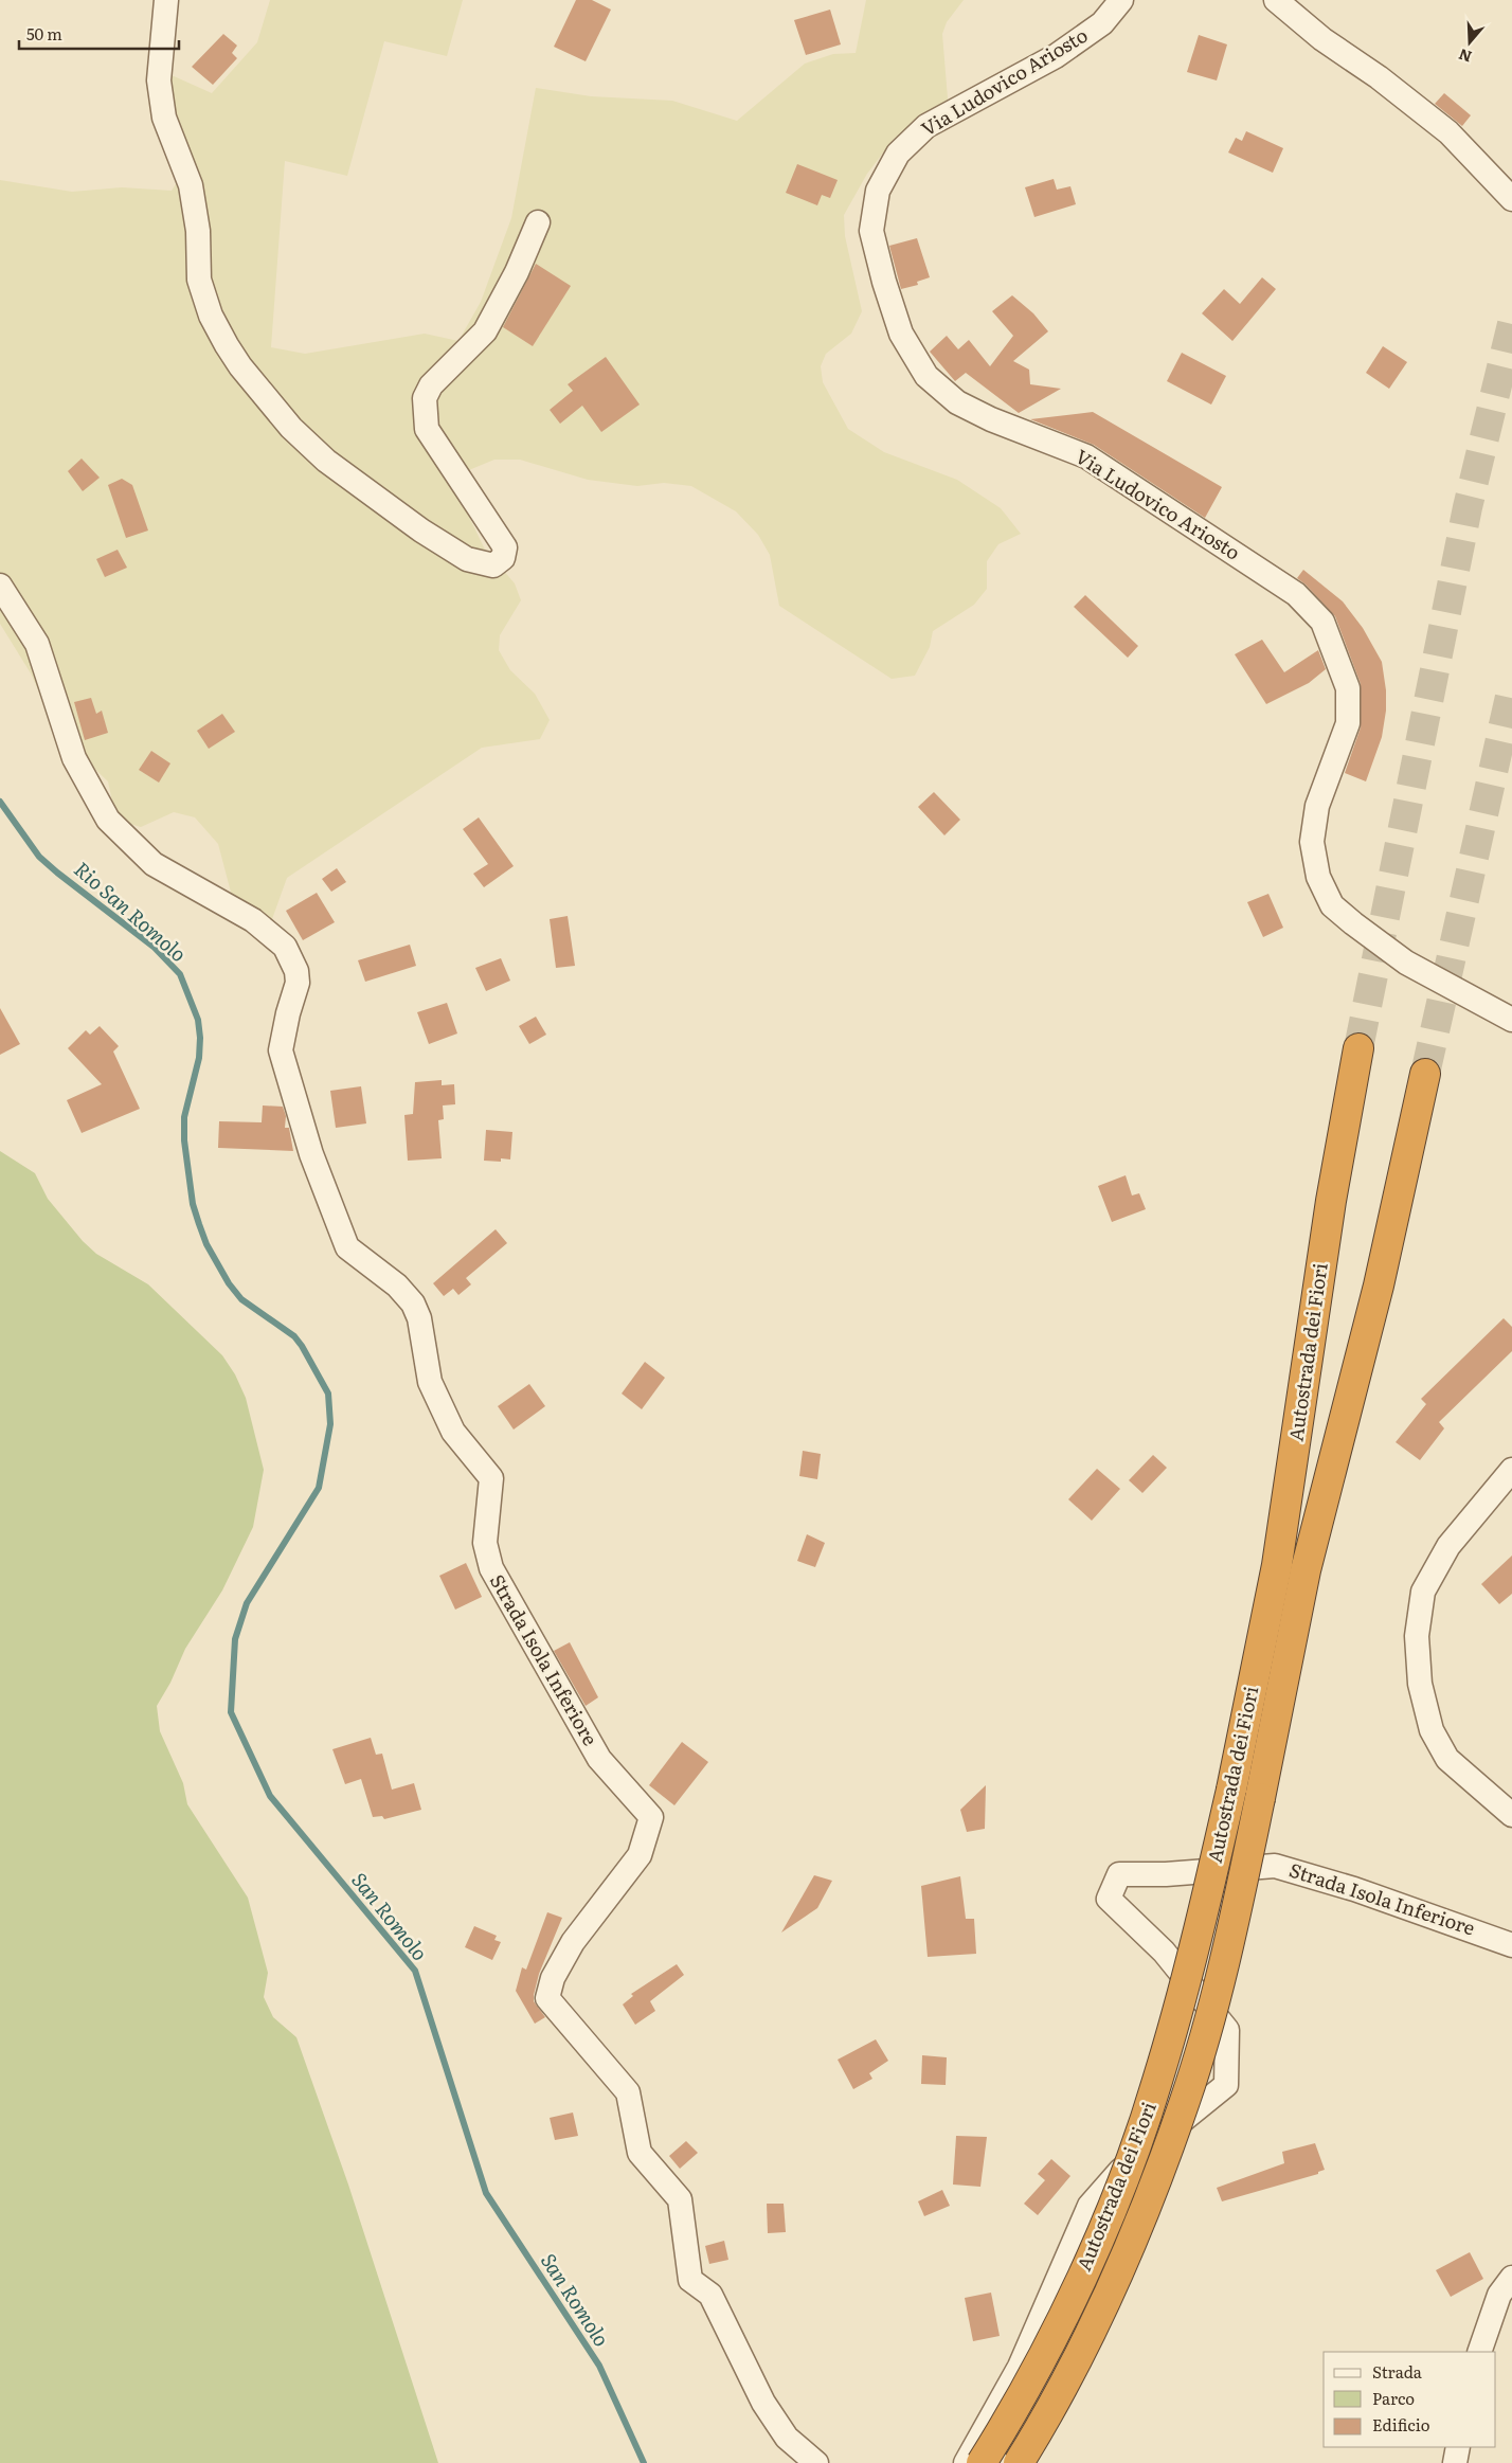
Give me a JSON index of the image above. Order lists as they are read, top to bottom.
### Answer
{
  "streets": {
    "highway": ["Autostrada dei Fiori"],
    "street": ["Via Ludovico Ariosto", "Strada Isola Inferiore"]
  },
  "water": ["Rio San Romolo", "San Romolo"],
  "legend": ["Strada", "Parco", "Edificio"],
  "scale_bar": "50 m",
  "north": "bottom"
}
